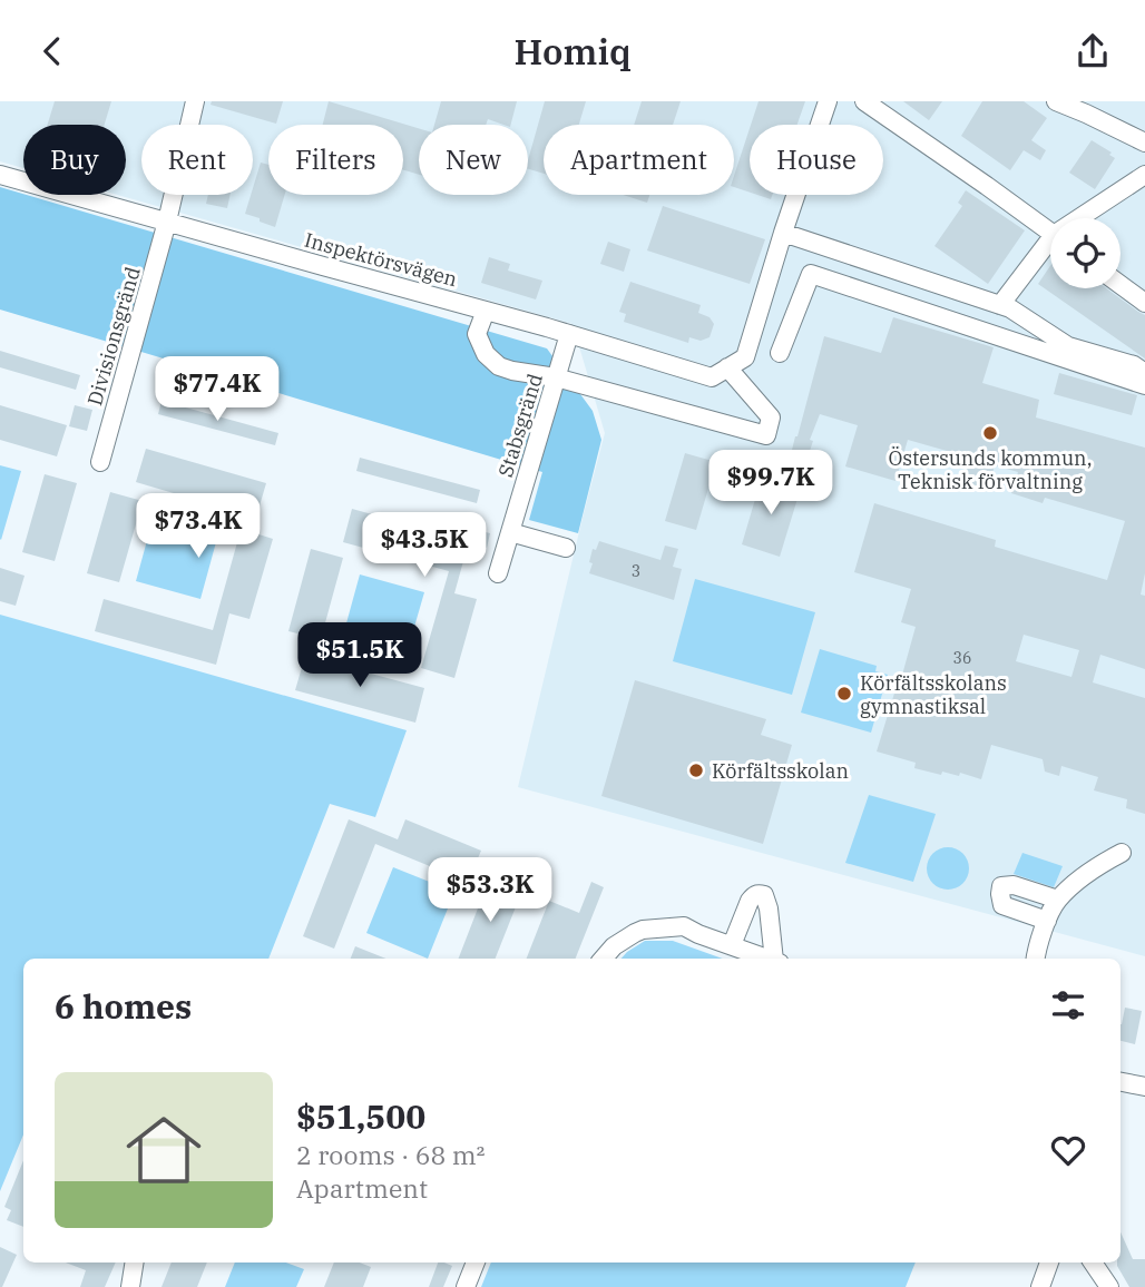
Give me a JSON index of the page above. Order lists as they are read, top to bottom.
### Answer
{
  "streets": {
    "street": ["Inspektörsvägen", "Divisionsgränd", "Stabsgränd"]
  },
  "crossings": [
    ["Inspektörsvägen", "Divisionsgränd"],
    ["Inspektörsvägen", "Stabsgränd"]
  ],
  "places": ["Östersunds kommun, Teknisk förvaltning", "Körfältsskolans gymnastiksal", "Körfältsskolan"],
  "house_numbers": ["3", "36"],
  "page": {
    "header": "Homiq",
    "chip": [
      "Buy",
      "Rent",
      "Filters",
      "New",
      "Apartment",
      "House"
    ],
    "price": [
      "$77.4K",
      "$99.7K",
      "$73.4K",
      "$43.5K",
      "$51.5K",
      "$53.3K"
    ],
    "heading": "6 homes",
    "list": [
      {
        "name": "$51,500",
        "note": "2 rooms · 68 m² · Apartment"
      }
    ]
  }
}
